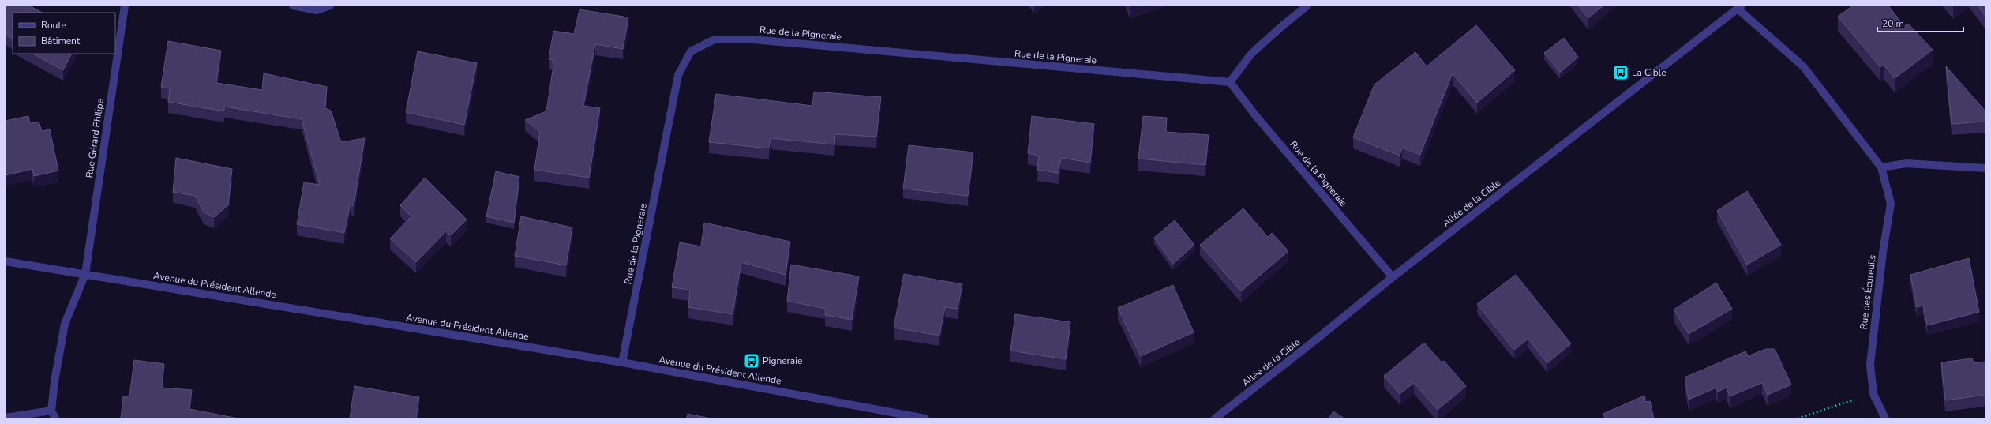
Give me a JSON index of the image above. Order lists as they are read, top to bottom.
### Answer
{
  "streets": {
    "street": [
      "Rue de la Pigneraie",
      "Rue Gérard Philipe",
      "Allée de la Cible",
      "Avenue du Président Allende",
      "Rue des Écureuils"
    ]
  },
  "crossings": [
    ["Rue de la Pigneraie", "Allée de la Cible"],
    ["Rue de la Pigneraie", "Avenue du Président Allende"],
    ["Rue Gérard Philipe", "Avenue du Président Allende"],
    ["Allée de la Cible", "Rue des Écureuils"]
  ],
  "places": {
    "bus stop": ["La Cible", "Pigneraie"]
  },
  "legend": ["Route", "Bâtiment"],
  "scale_bar": "20 m"
}
